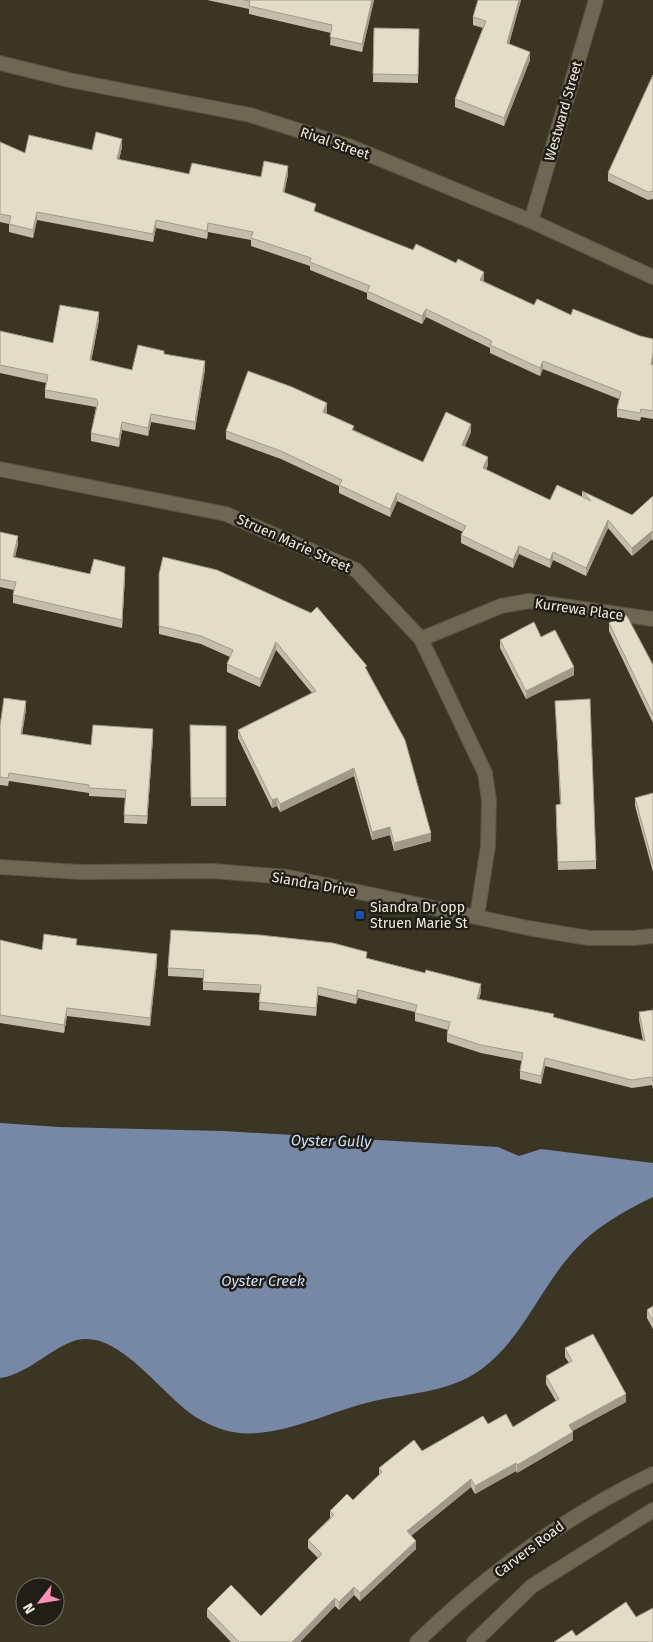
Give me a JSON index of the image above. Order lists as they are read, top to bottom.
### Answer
{
  "streets": {
    "street": [
      "Westward Street",
      "Rival Street",
      "Struen Marie Street",
      "Kurrewa Place",
      "Siandra Drive",
      "Carvers Road"
    ]
  },
  "crossings": [
    ["Westward Street", "Rival Street"],
    ["Struen Marie Street", "Kurrewa Place"],
    ["Struen Marie Street", "Siandra Drive"]
  ],
  "water": ["Oyster Gully", "Oyster Creek"],
  "places": {
    "transit": ["Siandra Dr opp Struen Marie St"]
  },
  "north": "bottom left"
}
